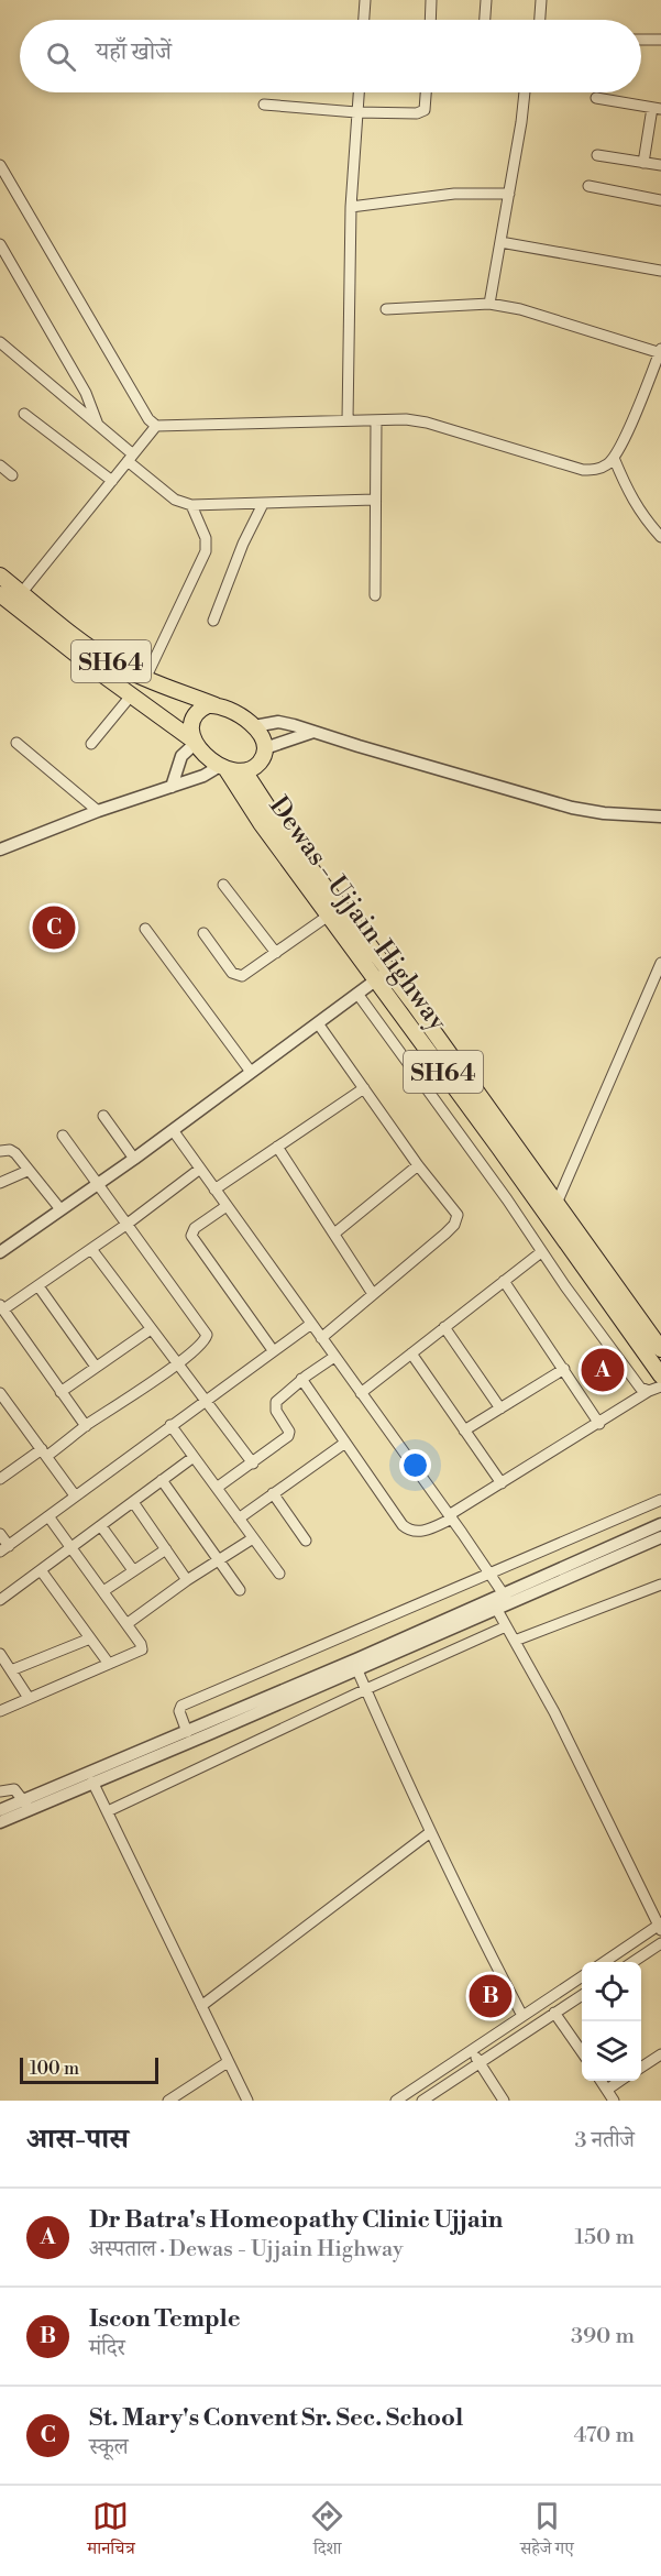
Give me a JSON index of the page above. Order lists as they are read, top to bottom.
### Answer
{
  "streets": {
    "main road": ["SH64", "Dewas - Ujjain Highway"]
  },
  "scale_bar": "100 m",
  "page": {
    "search": "यहाँ खोजें",
    "pins": ["C", "A", "B"],
    "scale": "100 m",
    "heading": ["आस-पास", "3 नतीजे"],
    "list": [
      {
        "mark": "A",
        "name": "Dr Batra's Homeopathy Clinic Ujjain",
        "note": "अस्पताल · Dewas - Ujjain Highway",
        "value": "150 m"
      },
      {
        "mark": "B",
        "name": "Iscon Temple",
        "note": "मंदिर",
        "value": "390 m"
      },
      {
        "mark": "C",
        "name": "St. Mary's Convent Sr. Sec. School",
        "note": "स्कूल",
        "value": "470 m"
      }
    ],
    "nav": ["मानचित्र", "दिशा", "सहेजे गए"]
  }
}
